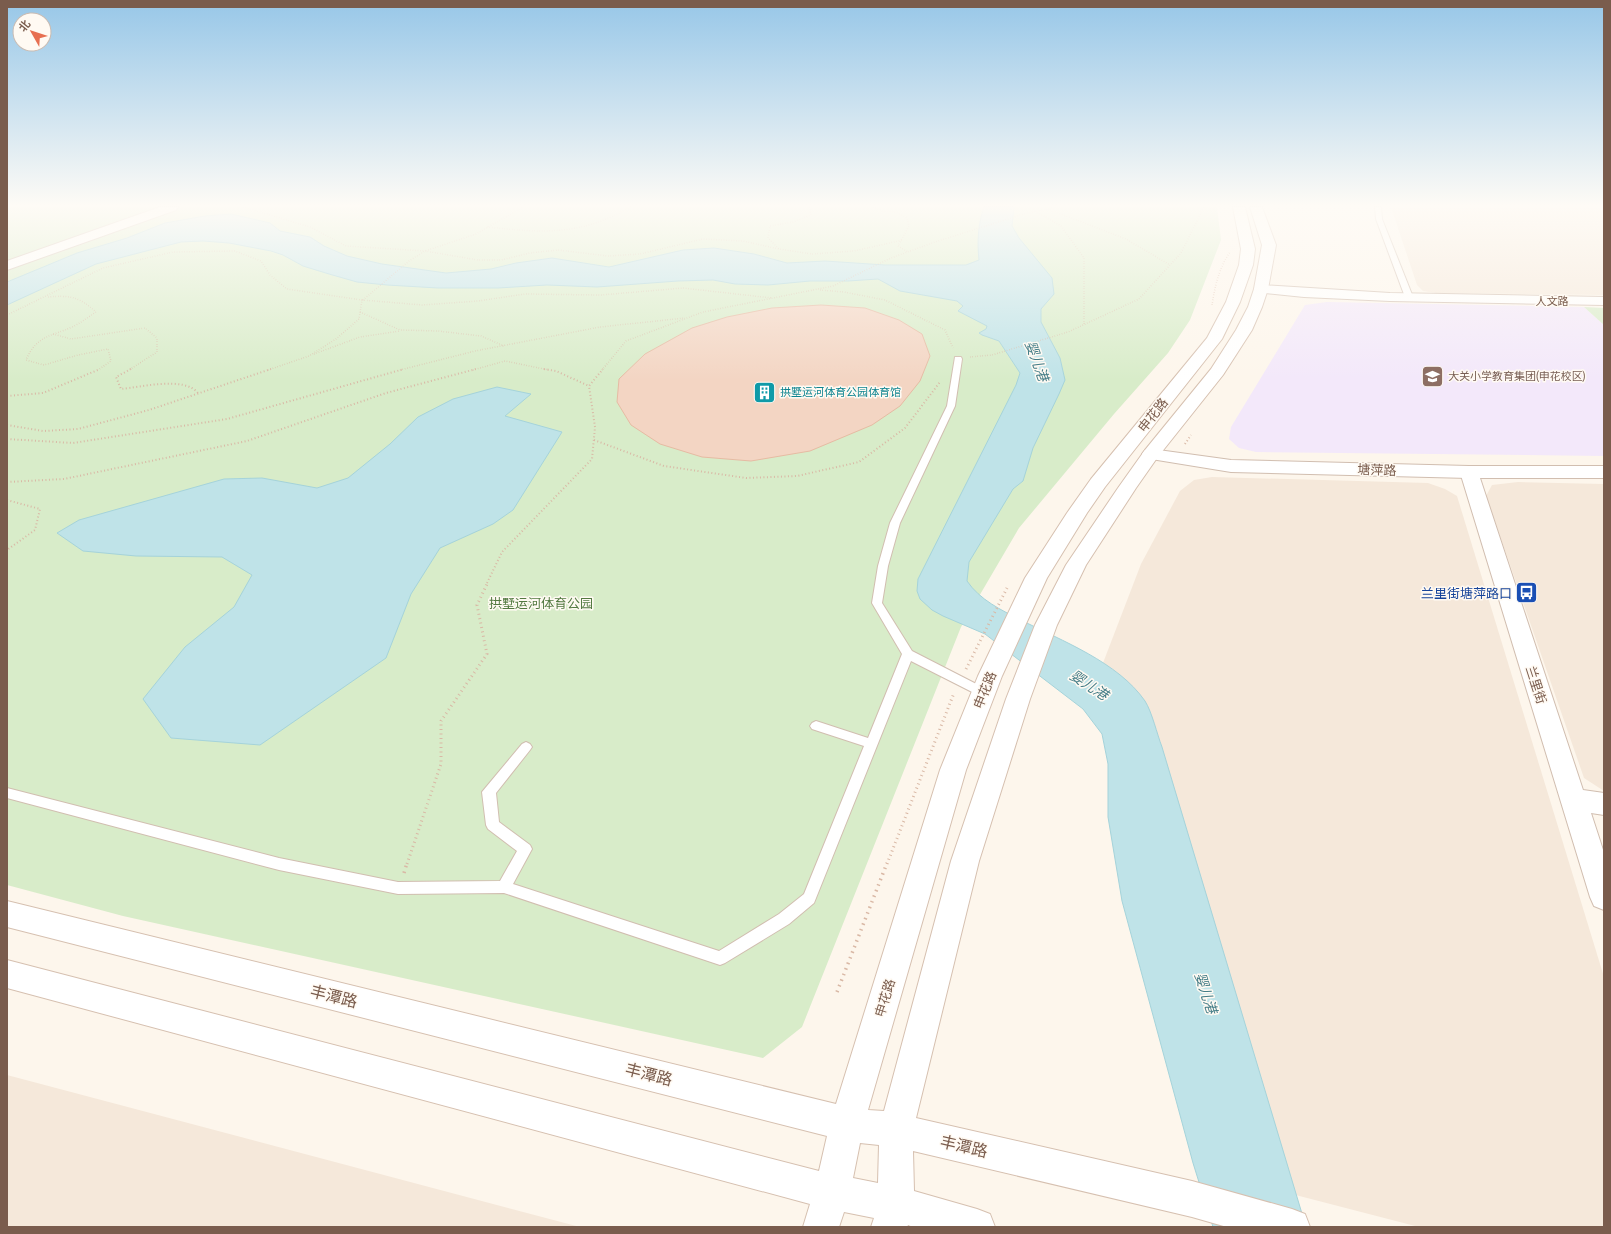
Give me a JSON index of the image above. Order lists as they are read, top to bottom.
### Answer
{
  "streets": {
    "main road": [
      "人文路",
      "申花路",
      "塘萍路",
      "兰里街",
      "丰潭路"
    ]
  },
  "crossings": [
    ["人文路", "申花路"],
    ["申花路", "塘萍路"],
    ["申花路", "丰潭路"],
    ["塘萍路", "兰里街"]
  ],
  "water": ["婴儿港"],
  "parks": ["拱墅运河体育公园"],
  "places": {
    "school or university": ["大关小学教育集团(申花校区)"],
    "building": ["拱墅运河体育公园体育馆"],
    "bus stop": ["兰里街塘萍路口"]
  },
  "north": "top left"
}
